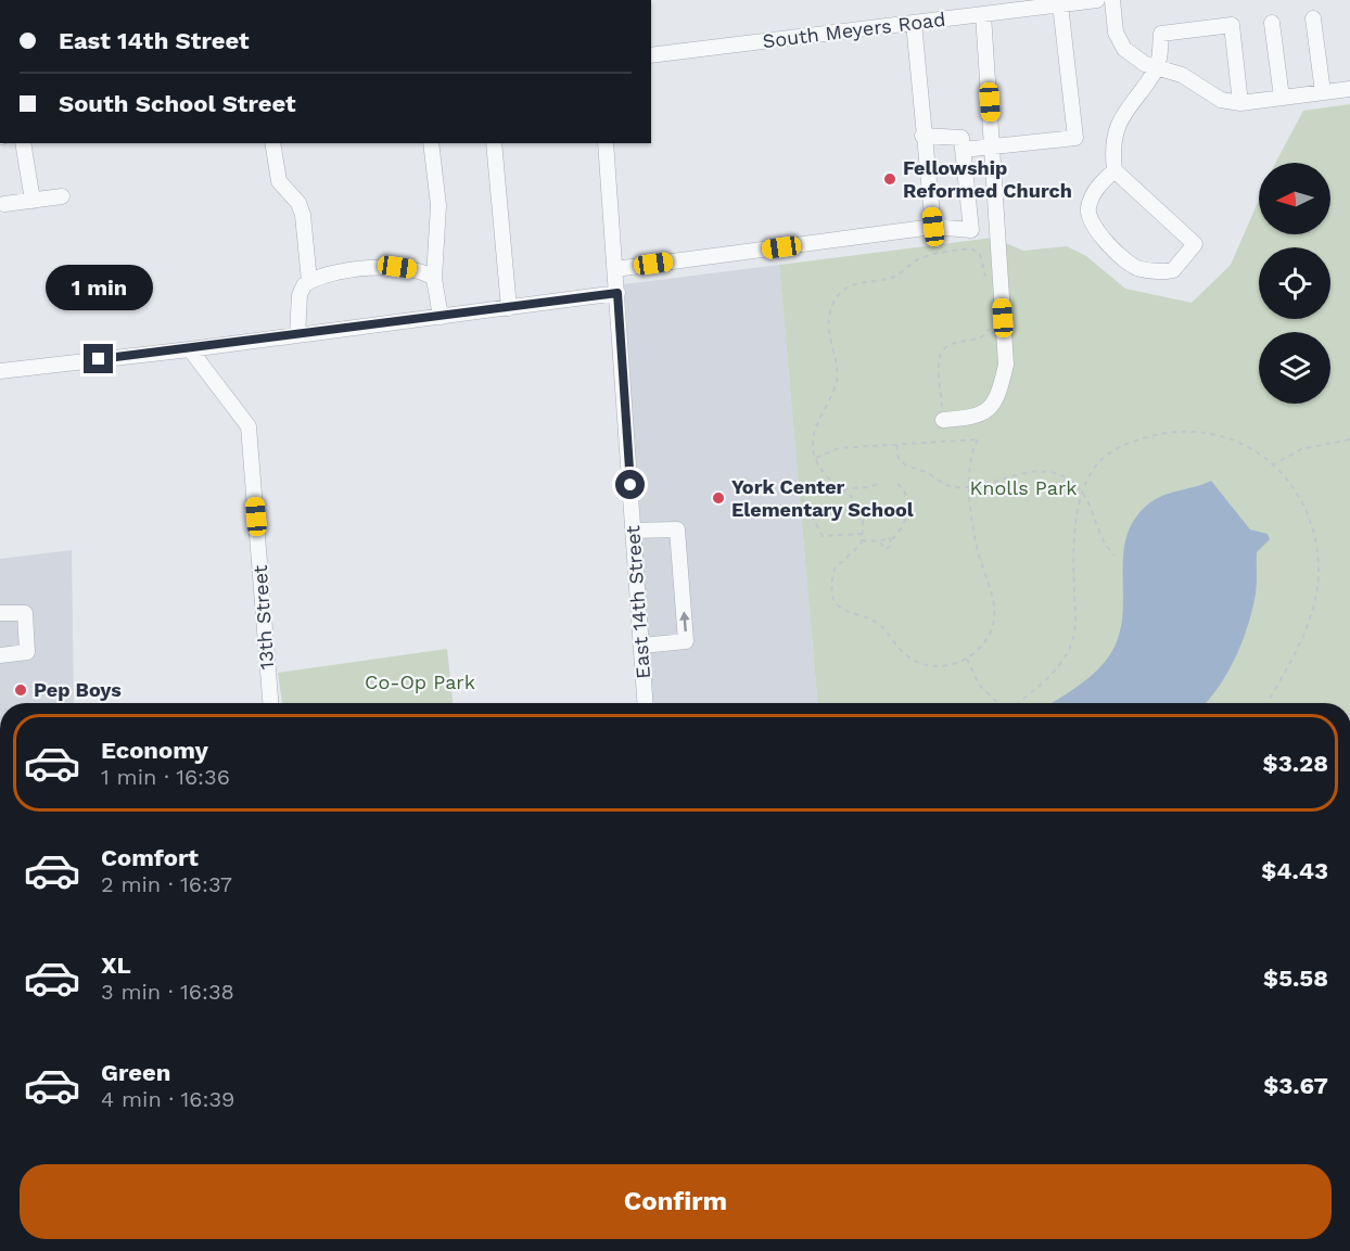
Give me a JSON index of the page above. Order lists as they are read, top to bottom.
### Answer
{
  "streets": {
    "street": ["South Meyers Road", "East 14th Street", "13th Street"]
  },
  "parks": ["Knolls Park", "Co-Op Park"],
  "places": ["Fellowship Reformed Church", "York Center Elementary School", "Pep Boys"],
  "north": "left",
  "page": {
    "banner": ["East 14th Street", "South School Street"],
    "bubble": "1 min",
    "list": [
      {
        "name": "Economy",
        "note": "1 min · 16:36",
        "value": "$3.28"
      },
      {
        "name": "Comfort",
        "note": "2 min · 16:37",
        "value": "$4.43"
      },
      {
        "name": "XL",
        "note": "3 min · 16:38",
        "value": "$5.58"
      },
      {
        "name": "Green",
        "note": "4 min · 16:39",
        "value": "$3.67"
      }
    ],
    "buttons": "Confirm"
  }
}
